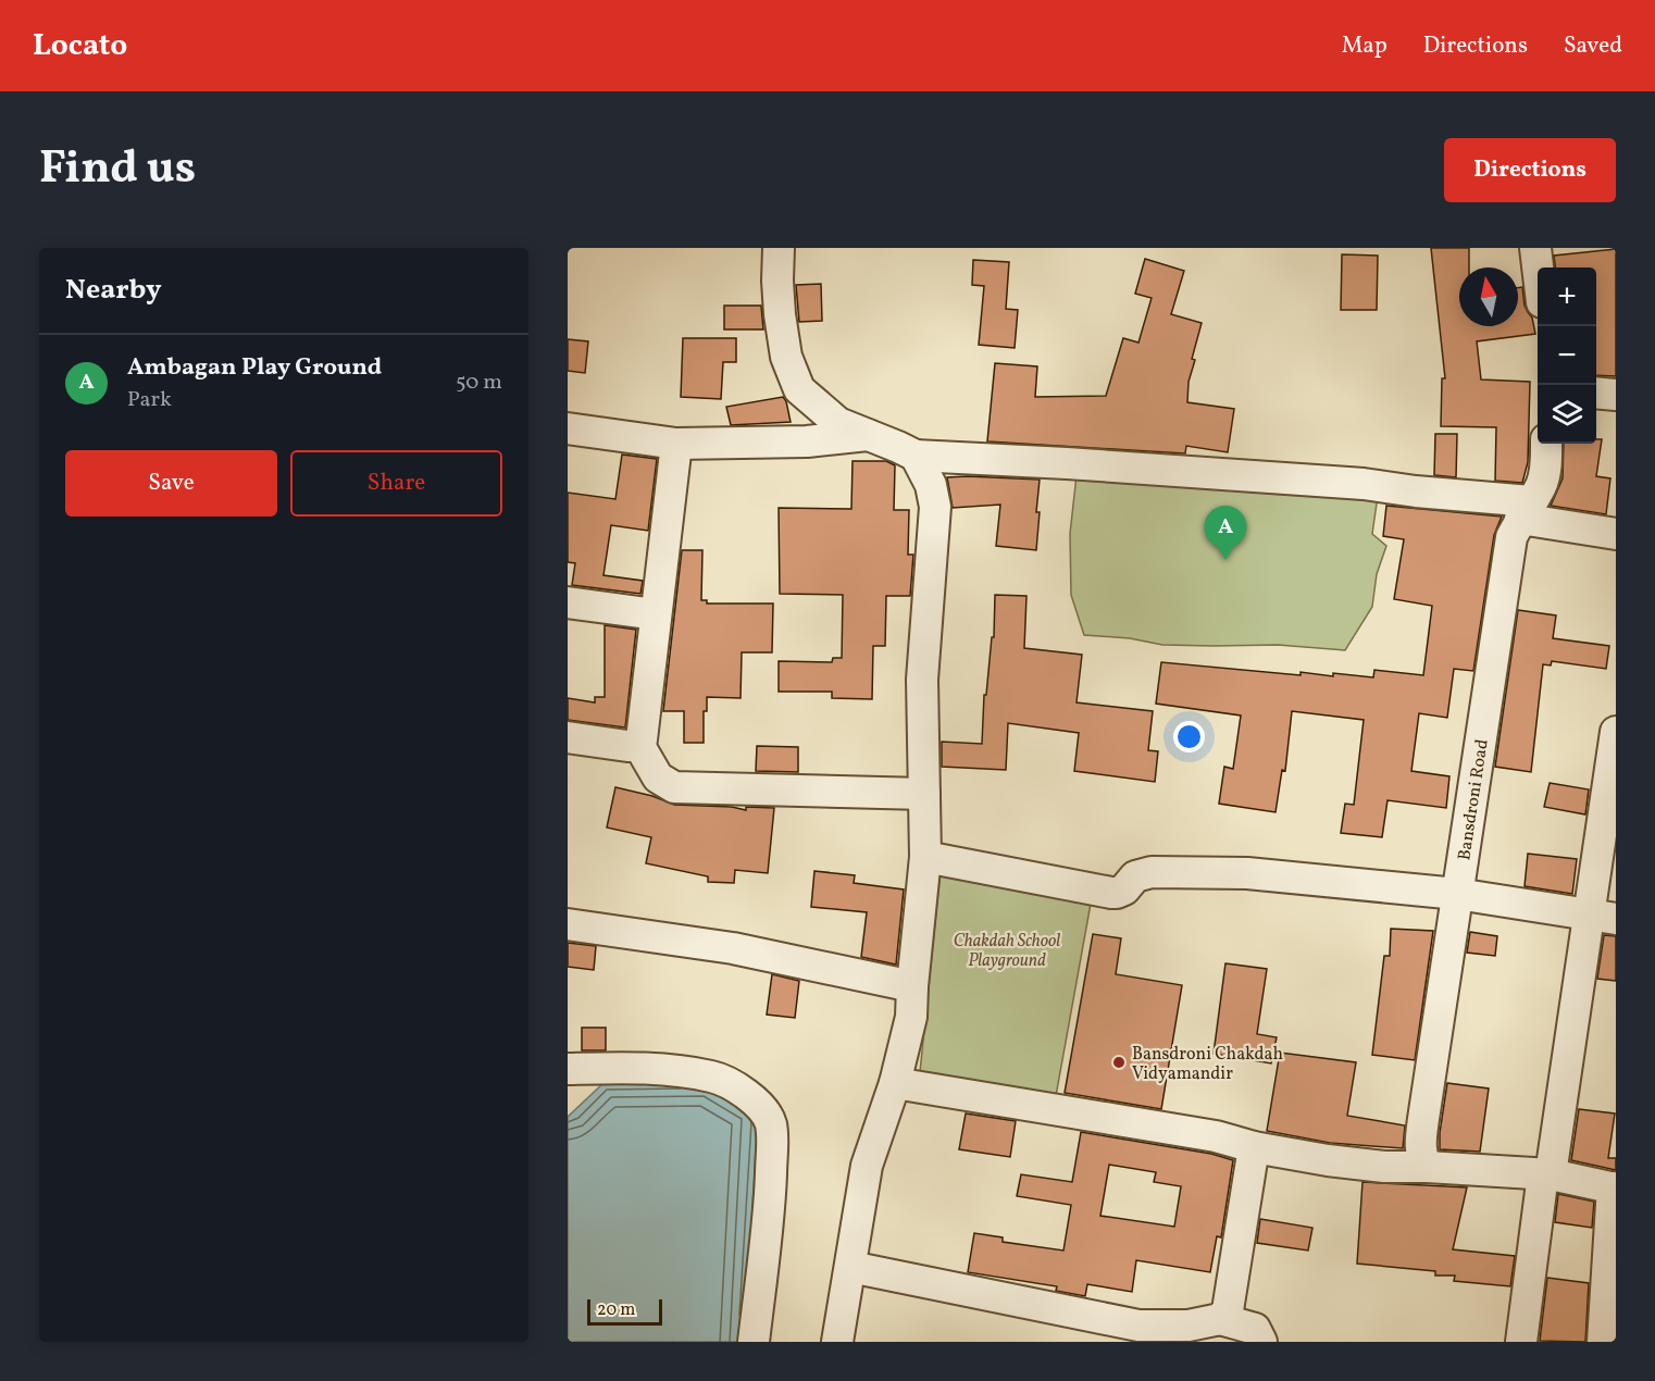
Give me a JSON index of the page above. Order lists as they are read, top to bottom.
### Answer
{
  "streets": {
    "street": ["Bansdroni Road"]
  },
  "parks": ["Chakdah School Playground"],
  "places": ["Bansdroni Chakdah Vidyamandir"],
  "scale_bar": "20 m",
  "north": "top",
  "page": {
    "header": "Locato",
    "nav": ["Map", "Directions", "Saved"],
    "title": "Find us",
    "buttons": [
      "Directions",
      ["Save", "Share"]
    ],
    "heading": "Nearby",
    "map_buttons": ["+", "−"],
    "list": [
      {
        "mark": "A",
        "name": "Ambagan Play Ground",
        "note": "Park",
        "value": "50 m"
      }
    ],
    "pins": "A",
    "scale": "20 m"
  }
}
